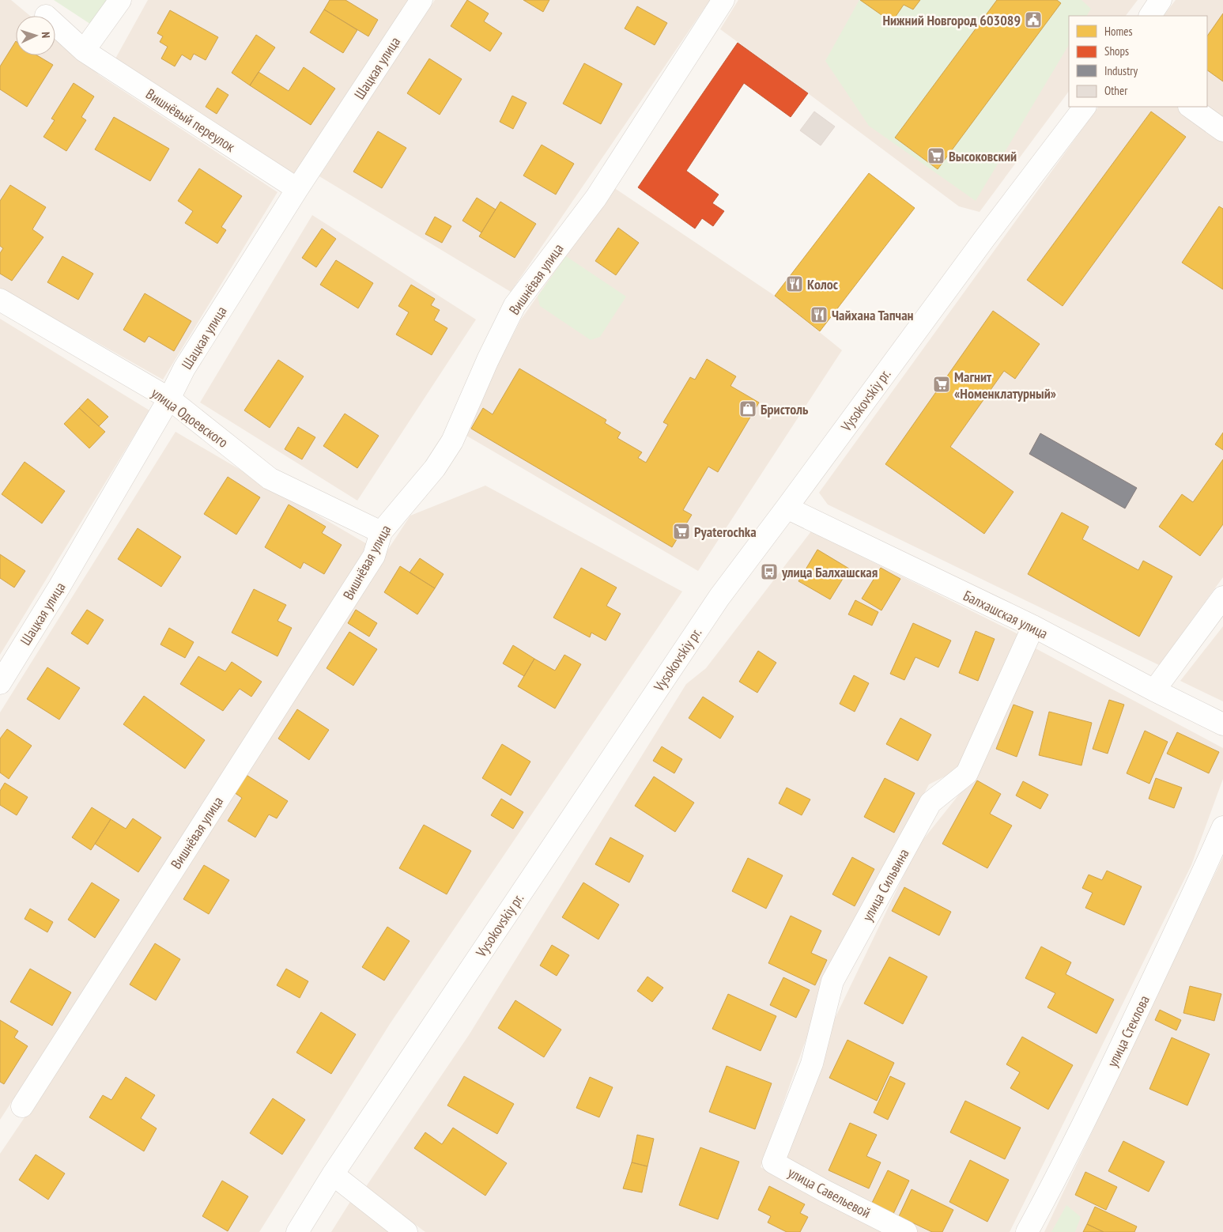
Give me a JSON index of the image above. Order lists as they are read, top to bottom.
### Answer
{
  "streets": {
    "street": [
      "Шацкая улица",
      "Вишнёвый переулок",
      "Вишнёвая улица",
      "Vysokovskiy pr.",
      "улица Одоевского",
      "Балхашская улица",
      "улица Сильвина",
      "улица Стеклова",
      "улица Савельевой"
    ]
  },
  "crossings": [
    ["Шацкая улица", "Вишнёвый переулок"],
    ["Шацкая улица", "улица Одоевского"],
    ["Вишнёвая улица", "улица Одоевского"],
    ["Vysokovskiy pr.", "Балхашская улица"],
    ["Балхашская улица", "улица Сильвина"],
    ["улица Сильвина", "улица Савельевой"]
  ],
  "places": {
    "public building": ["Нижний Новгород 603089"],
    "supermarket": ["Высоковский", "Магнит «Номенклатурный»", "Pyaterochka"],
    "restaurant": ["Колос", "Чайхана Тапчан"],
    "shop": ["Бристоль"],
    "bus stop": ["улица Балхашская"]
  },
  "legend": [
    "Homes",
    "Shops",
    "Industry",
    "Other"
  ],
  "north": "right"
}
